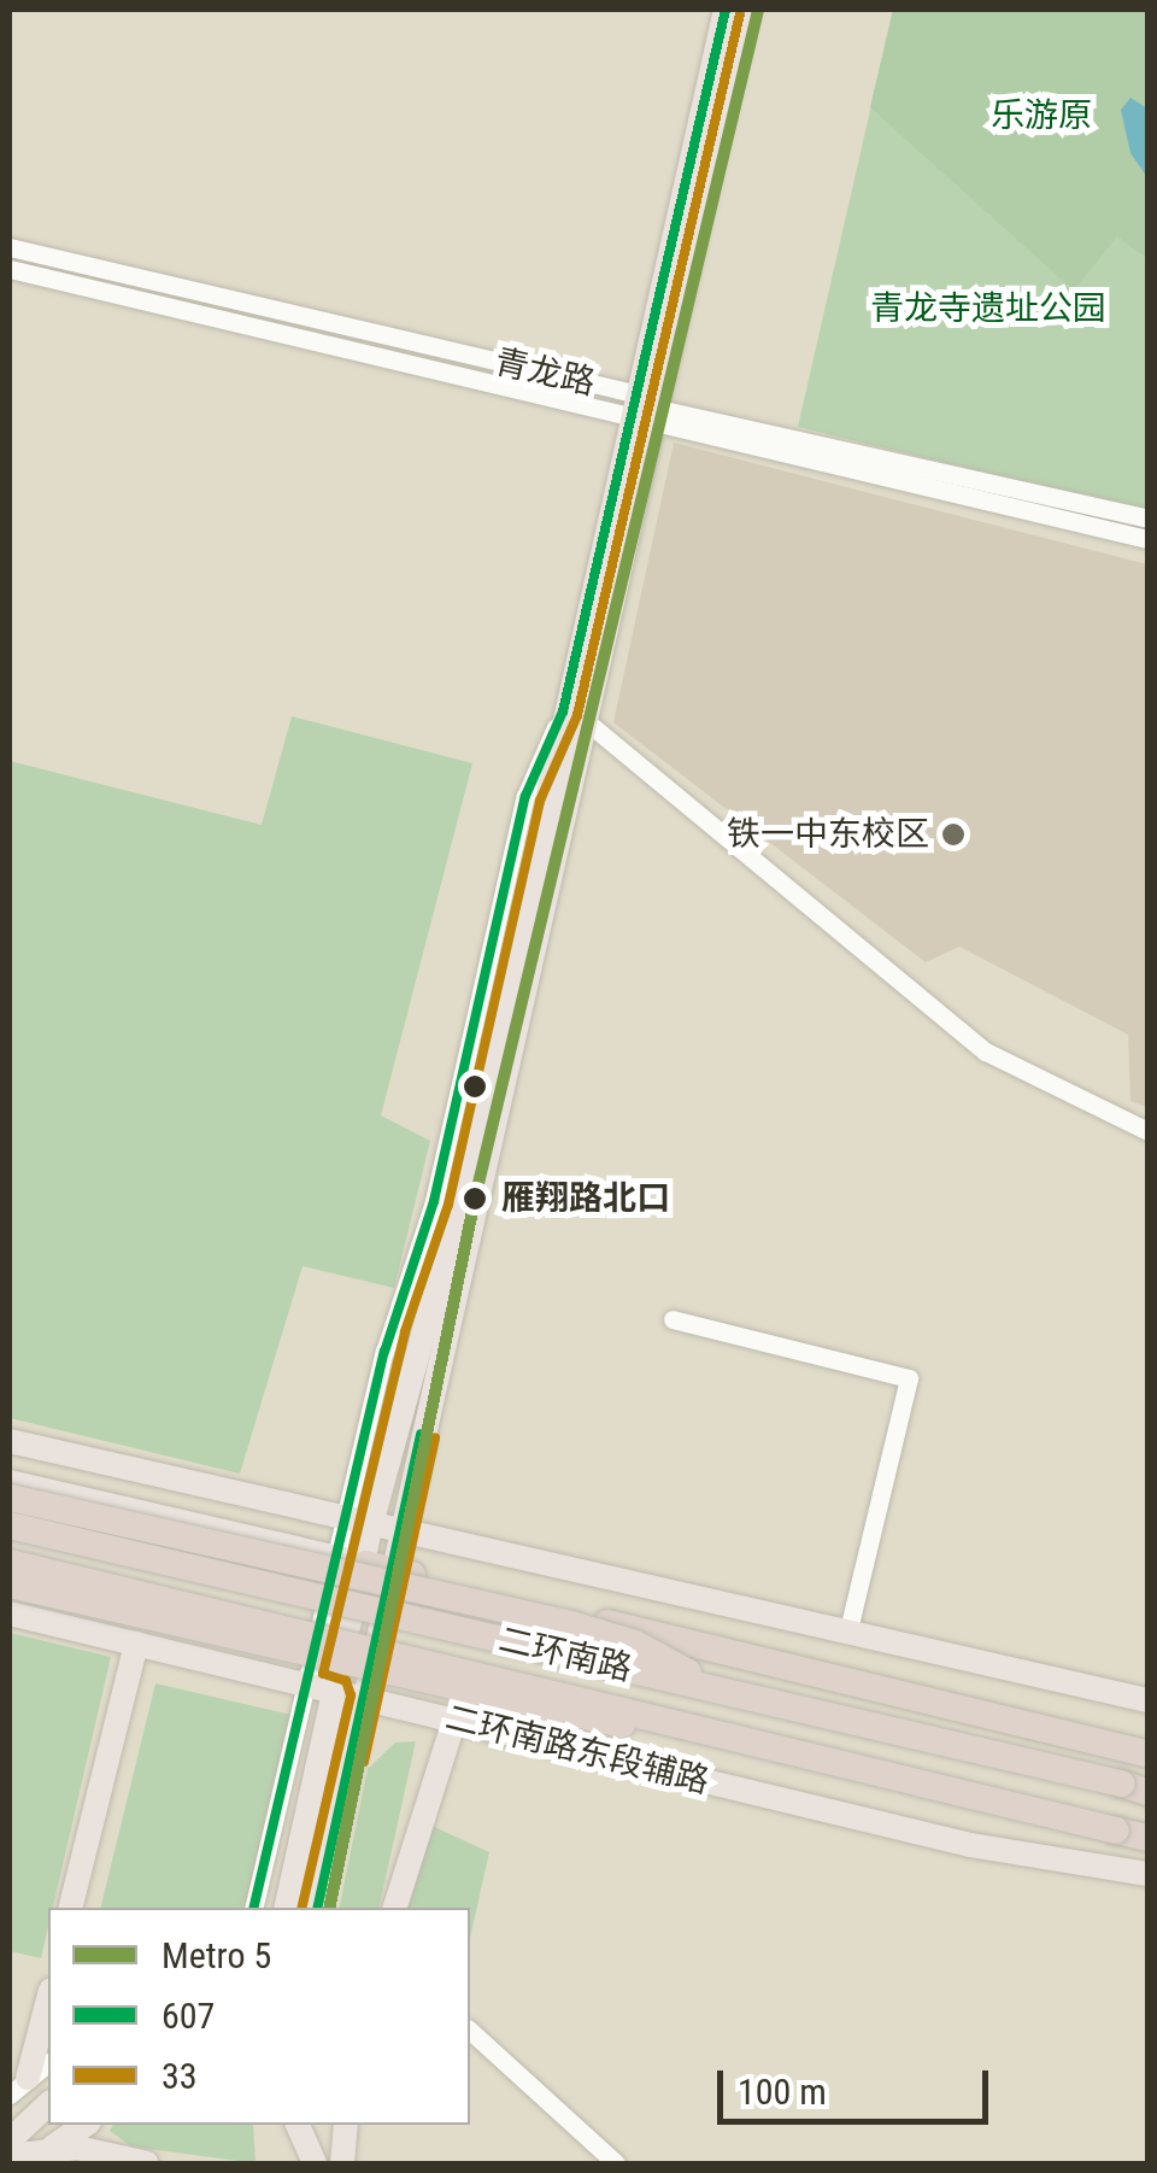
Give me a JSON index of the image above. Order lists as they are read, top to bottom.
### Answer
{
  "streets": {
    "highway": ["二环南路"],
    "main road": ["二环南路东段辅路"],
    "street": ["青龙路"]
  },
  "parks": ["乐游原", "青龙寺遗址公园"],
  "places": ["铁一中东校区", "雁翔路北口"],
  "lines": ["metro line 5", "transit line 607", "transit line 33"],
  "legend": ["Metro 5", "607", "33"],
  "scale_bar": "100 m"
}
